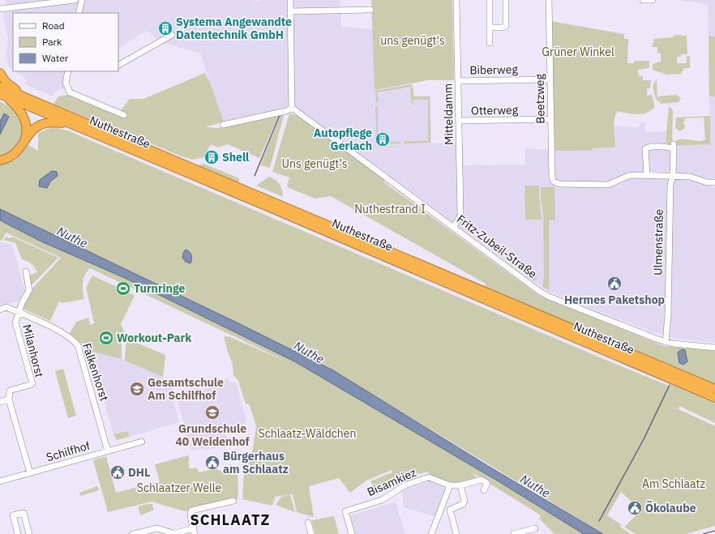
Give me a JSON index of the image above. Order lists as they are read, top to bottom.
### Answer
{
  "streets": {
    "highway": ["Nuthestraße"],
    "street": [
      "Biberweg",
      "Beetzweg",
      "Otterweg",
      "Mitteldamm",
      "Ulmenstraße",
      "Fritz-Zubeil-Straße",
      "Milanhorst",
      "Falkenhorst",
      "Schilfhof",
      "Bisamkiez"
    ]
  },
  "crossings": [
    ["Biberweg", "Beetzweg"],
    ["Biberweg", "Mitteldamm"],
    ["Beetzweg", "Otterweg"],
    ["Beetzweg", "Ulmenstraße"],
    ["Otterweg", "Mitteldamm"],
    ["Mitteldamm", "Fritz-Zubeil-Straße"],
    ["Ulmenstraße", "Fritz-Zubeil-Straße"],
    ["Milanhorst", "Falkenhorst"],
    ["Falkenhorst", "Schilfhof"]
  ],
  "districts": ["SCHLAATZ"],
  "water": ["Nuthe"],
  "parks": [
    "uns genügt's",
    "Grüner Winkel",
    "Uns genügt’s",
    "Nuthestrand I",
    "Schlaatz-Wäldchen",
    "Am Schlaatz",
    "Schlaatzer Welle"
  ],
  "places": {
    "building": ["Systema Angewandte Datentechnik GmbH", "Autopflege Gerlach", "Shell"],
    "public building": [
      "Hermes Paketshop",
      "Bürgerhaus am Schlaatz",
      "DHL",
      "Ökolaube"
    ],
    "sports": ["Turnringe", "Workout-Park"],
    "school or university": ["Gesamtschule Am Schilfhof", "Grundschule 40 Weidenhof"]
  },
  "legend": ["Road", "Park", "Water"]
}
